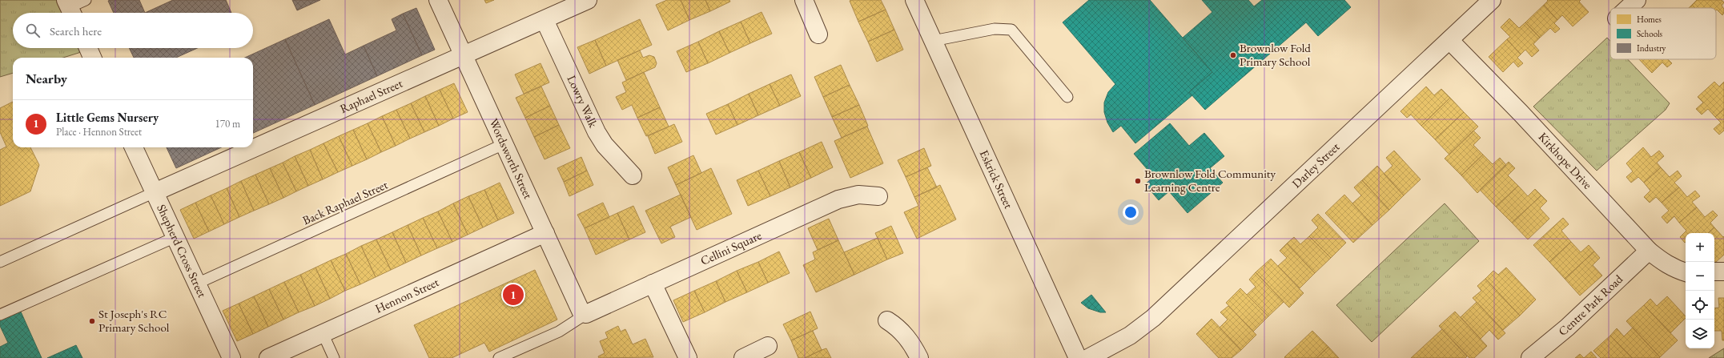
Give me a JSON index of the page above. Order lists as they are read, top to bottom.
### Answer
{
  "streets": {
    "street": [
      "Raphael Street",
      "Lowry Walk",
      "Wordsworth Street",
      "Kirkhope Drive",
      "Darley Street",
      "Eskrick Street",
      "Cellini Square",
      "Shepherd Cross Street",
      "Hennon Street",
      "Centre Park Road"
    ],
    "lane": ["Back Raphael Street"]
  },
  "crossings": [
    ["Raphael Street", "Lowry Walk"],
    ["Raphael Street", "Wordsworth Street"],
    ["Raphael Street", "Shepherd Cross Street"],
    ["Wordsworth Street", "Back Raphael Street"],
    ["Wordsworth Street", "Cellini Square"],
    ["Wordsworth Street", "Hennon Street"],
    ["Kirkhope Drive", "Darley Street"],
    ["Kirkhope Drive", "Centre Park Road"],
    ["Back Raphael Street", "Shepherd Cross Street"]
  ],
  "places": ["Brownlow Fold Primary School", "Brownlow Fold Community Learning Centre", "St Joseph's RC Primary School"],
  "legend": ["Homes", "Schools", "Industry"],
  "page": {
    "search": "Search here",
    "heading": "Nearby",
    "list": [
      {
        "mark": "1",
        "name": "Little Gems Nursery",
        "note": "Place · Hennon Street",
        "value": "170 m"
      }
    ],
    "map_buttons": ["+", "−"],
    "pins": "1"
  }
}
